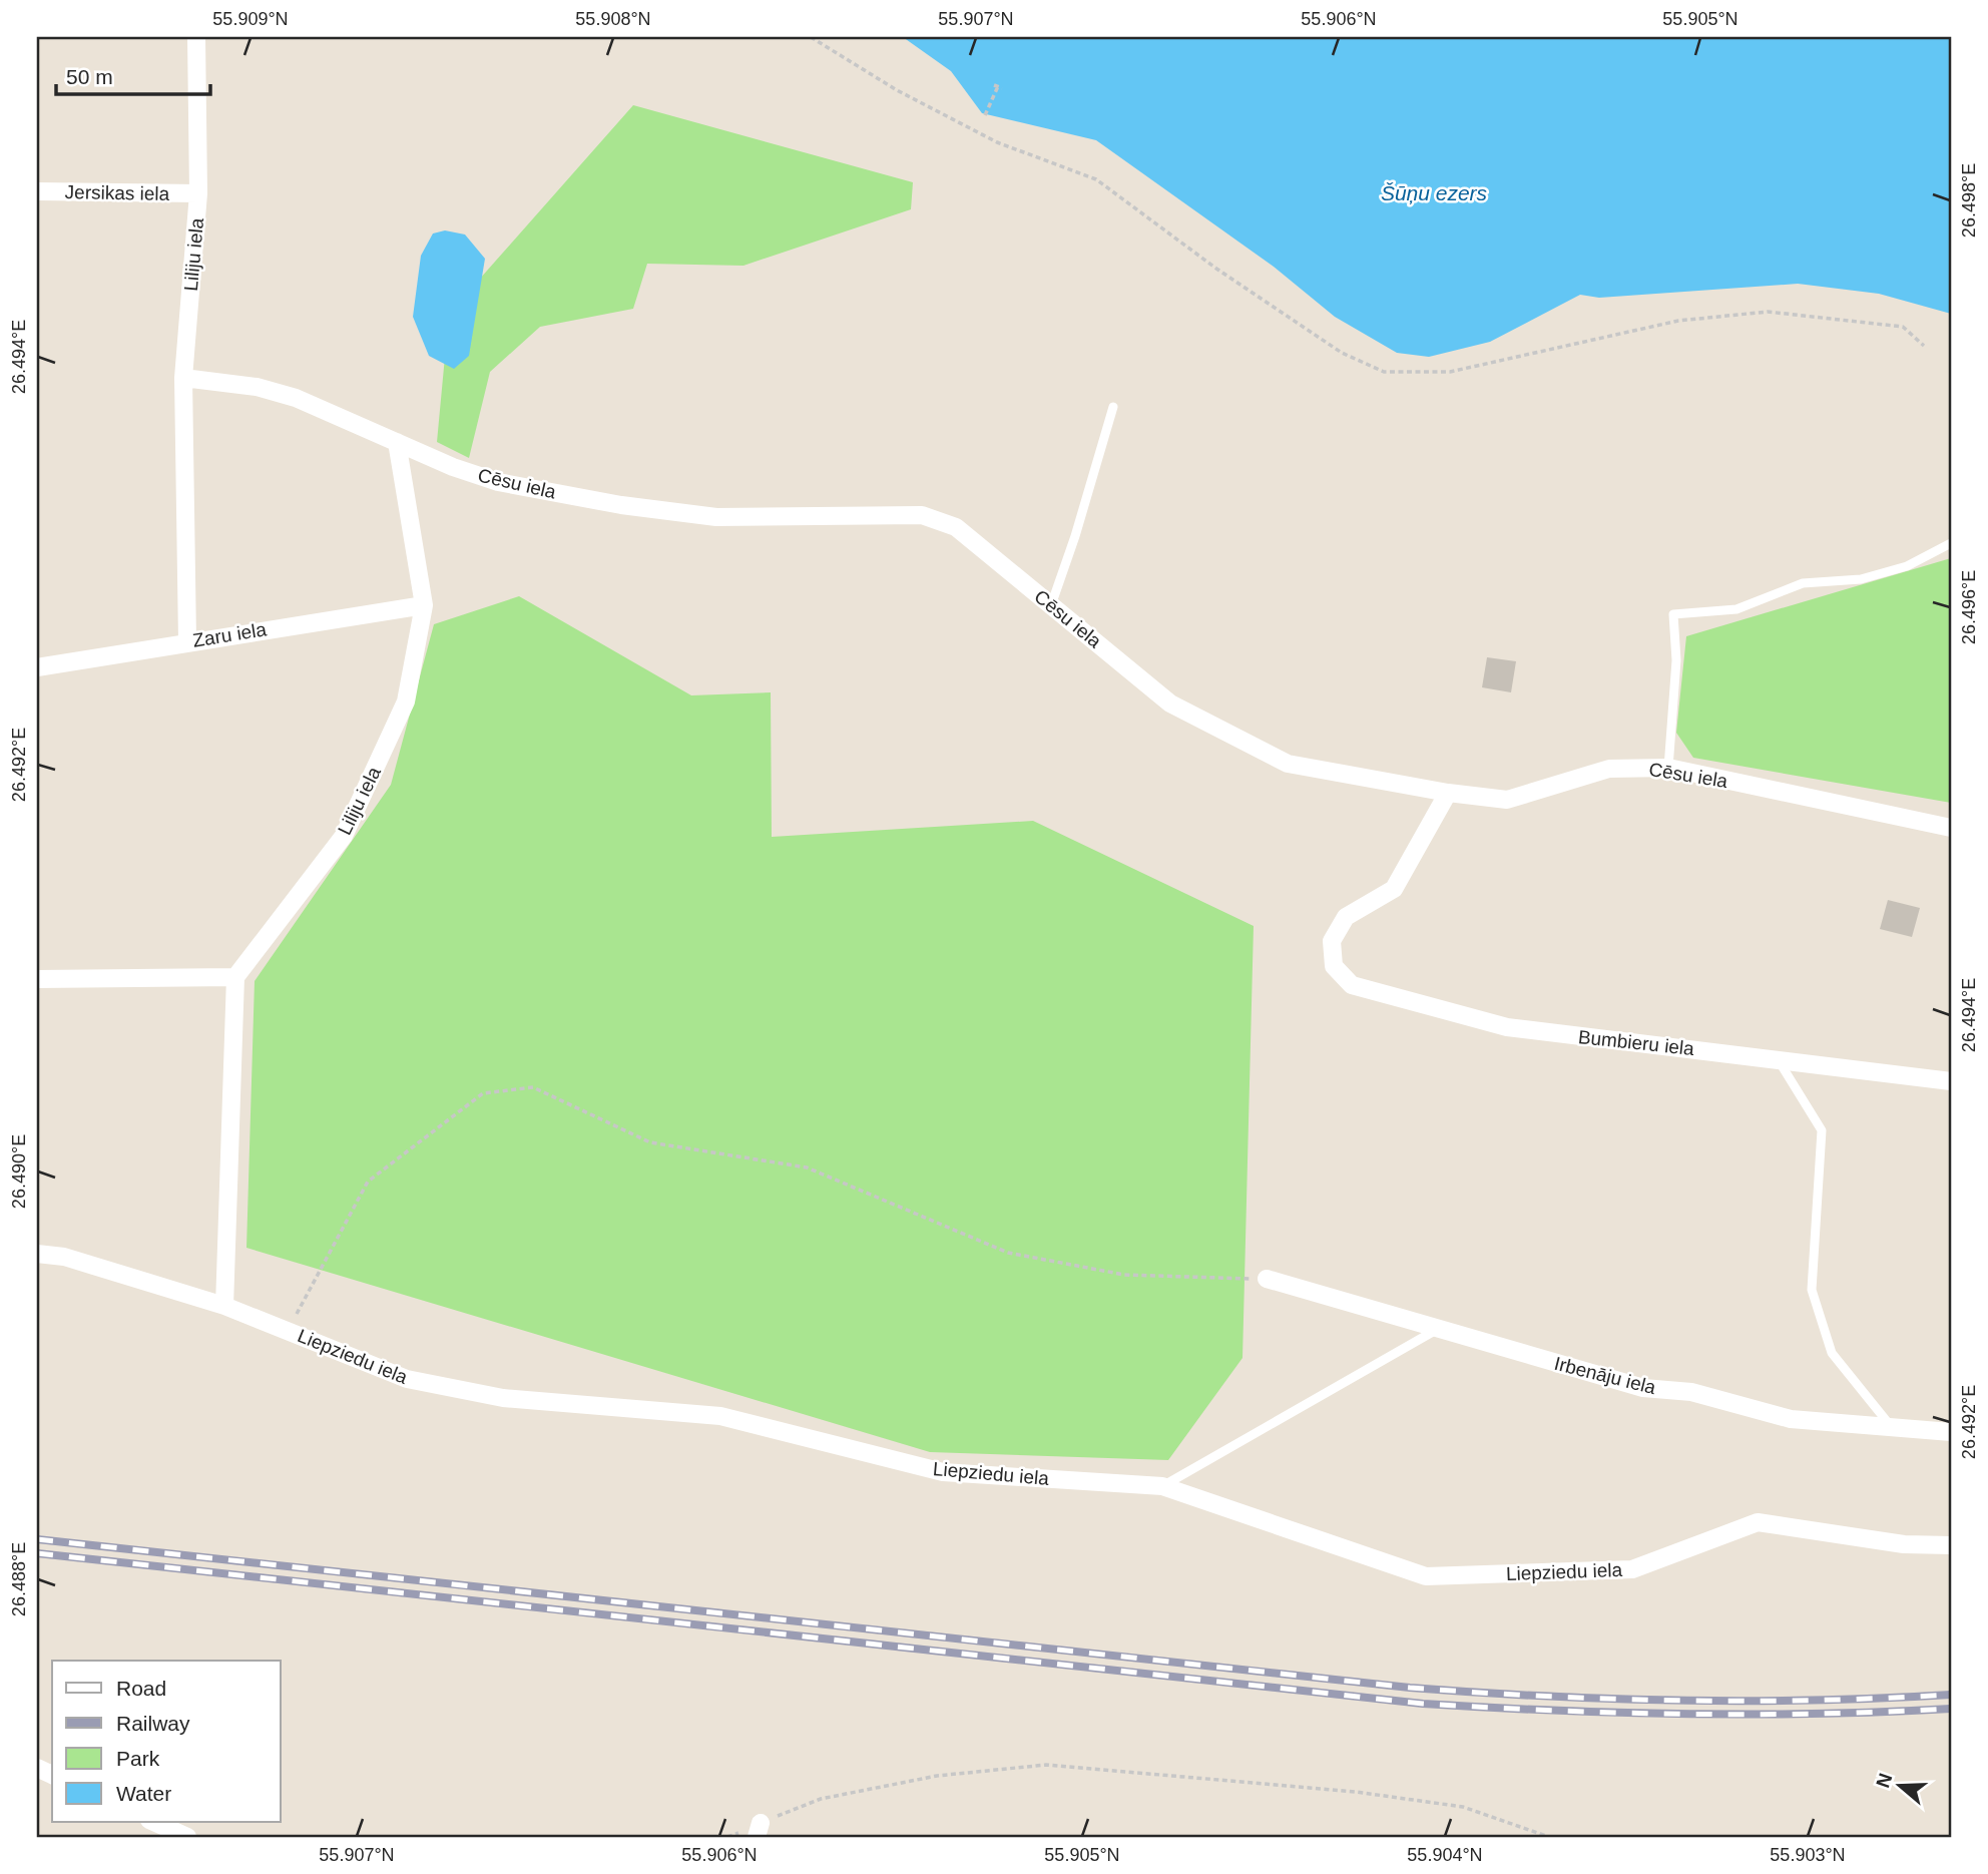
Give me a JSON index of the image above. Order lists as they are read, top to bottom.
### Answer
{
  "streets": {
    "street": [
      "Jersikas iela",
      "Liliju iela",
      "Cēsu iela",
      "Zaru iela",
      "Bumbieru iela",
      "Liepziedu iela",
      "Irbenāju iela"
    ]
  },
  "crossings": [
    ["Jersikas iela", "Liliju iela"],
    ["Liliju iela", "Cēsu iela"],
    ["Liliju iela", "Zaru iela"],
    ["Cēsu iela", "Bumbieru iela"]
  ],
  "water": ["Šūņu ezers"],
  "legend": [
    "Road",
    "Railway",
    "Park",
    "Water"
  ],
  "scale_bar": "50 m",
  "north": "left",
  "coordinates": [
    "55.909°N",
    "55.908°N",
    "55.907°N",
    "55.906°N",
    "55.905°N",
    "26.498°E",
    "26.494°E",
    "26.496°E",
    "26.492°E",
    "26.490°E",
    "26.488°E",
    "55.904°N",
    "55.903°N"
  ]
}
